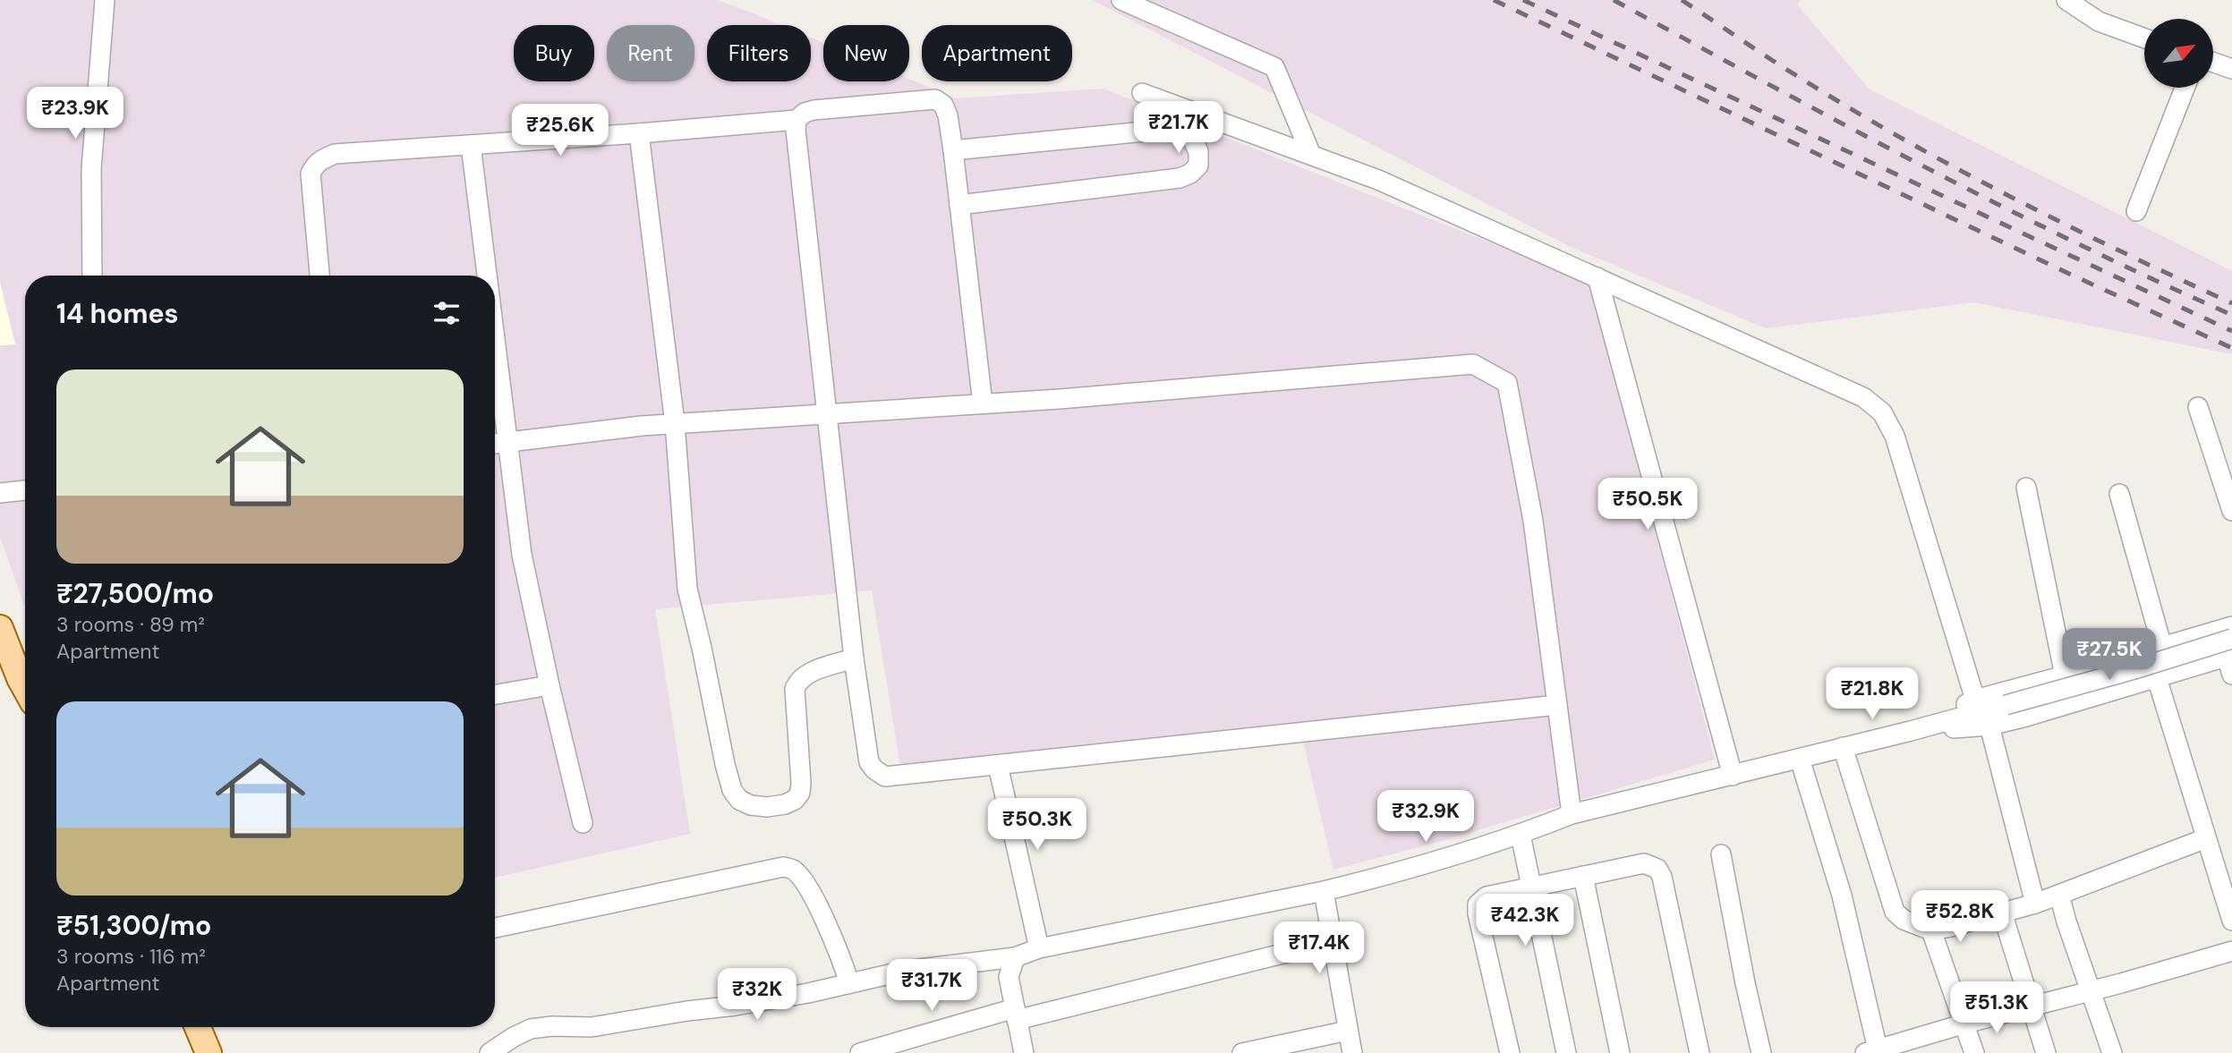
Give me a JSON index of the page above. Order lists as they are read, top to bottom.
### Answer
{
  "north": "top right",
  "page": {
    "chip": [
      "Buy",
      "Rent",
      "Filters",
      "New",
      "Apartment"
    ],
    "price": [
      "₹23.9K",
      "₹21.7K",
      "₹25.6K",
      "₹50.5K",
      "₹27.5K",
      "₹21.8K",
      "₹32.9K",
      "₹50.3K",
      "₹52.8K",
      "₹42.3K",
      "₹17.4K",
      "₹31.7K",
      "₹32K",
      "₹51.3K"
    ],
    "heading": "14 homes",
    "list": [
      {
        "name": "₹27,500/mo",
        "note": "3 rooms · 89 m² · Apartment"
      },
      {
        "name": "₹51,300/mo",
        "note": "3 rooms · 116 m² · Apartment"
      }
    ]
  }
}
